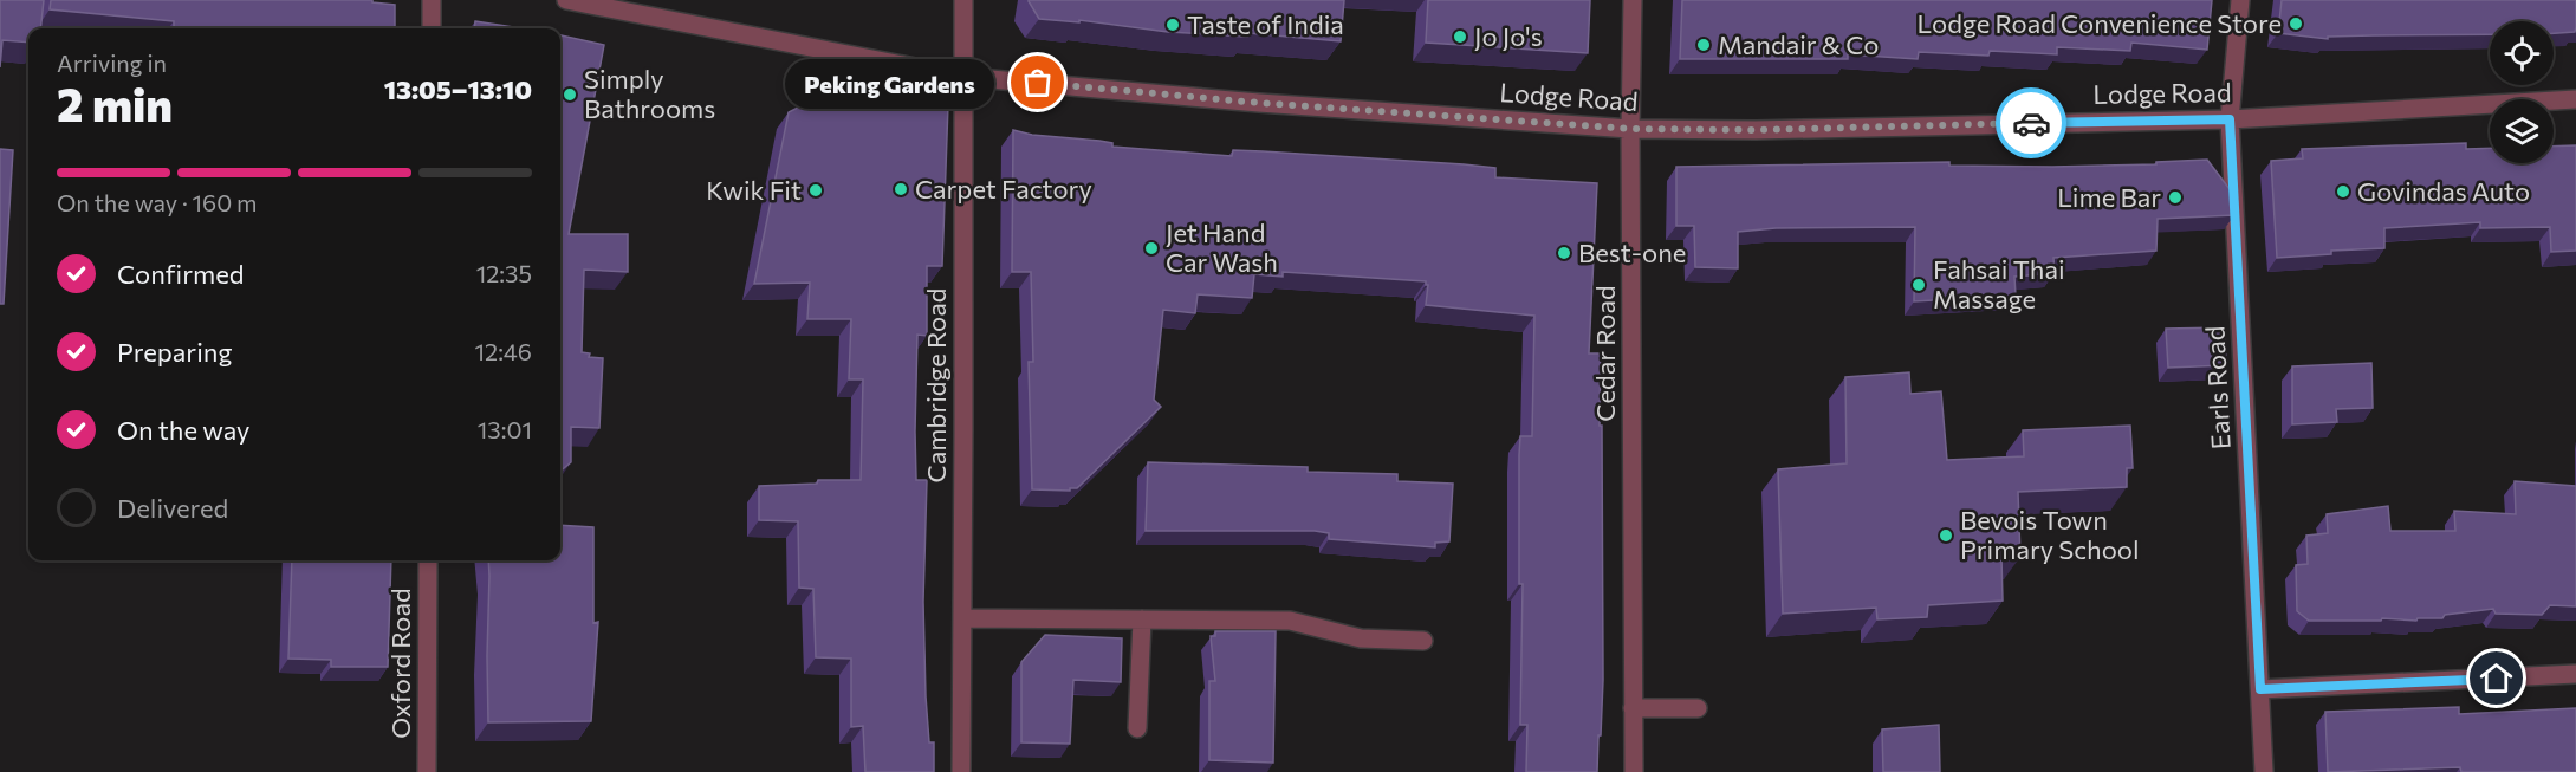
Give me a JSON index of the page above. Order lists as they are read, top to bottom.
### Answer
{
  "streets": {
    "street": [
      "Lodge Road",
      "Cedar Road",
      "Cambridge Road",
      "Earls Road",
      "Oxford Road"
    ]
  },
  "crossings": [
    ["Lodge Road", "Cedar Road"],
    ["Lodge Road", "Cambridge Road"],
    ["Lodge Road", "Earls Road"]
  ],
  "places": [
    "Lodge Road Convenience Store",
    "Taste of India",
    "Jo Jo's",
    "Mandair & Co",
    "Peking Gardens",
    "Simply Bathrooms",
    "Carpet Factory",
    "Kwik Fit",
    "Govindas Auto",
    "Lime Bar",
    "Jet Hand Car Wash",
    "Best-one",
    "Fahsai Thai Massage",
    "Bevois Town Primary School"
  ],
  "page": {
    "heading": ["2 min", "Arriving in", "13:05–13:10"],
    "bubble": "Peking Gardens",
    "bar": "On the way · 160 m",
    "list": [
      ["Confirmed", "12:35"],
      ["Preparing", "12:46"],
      ["On the way", "13:01"],
      "Delivered"
    ]
  }
}
